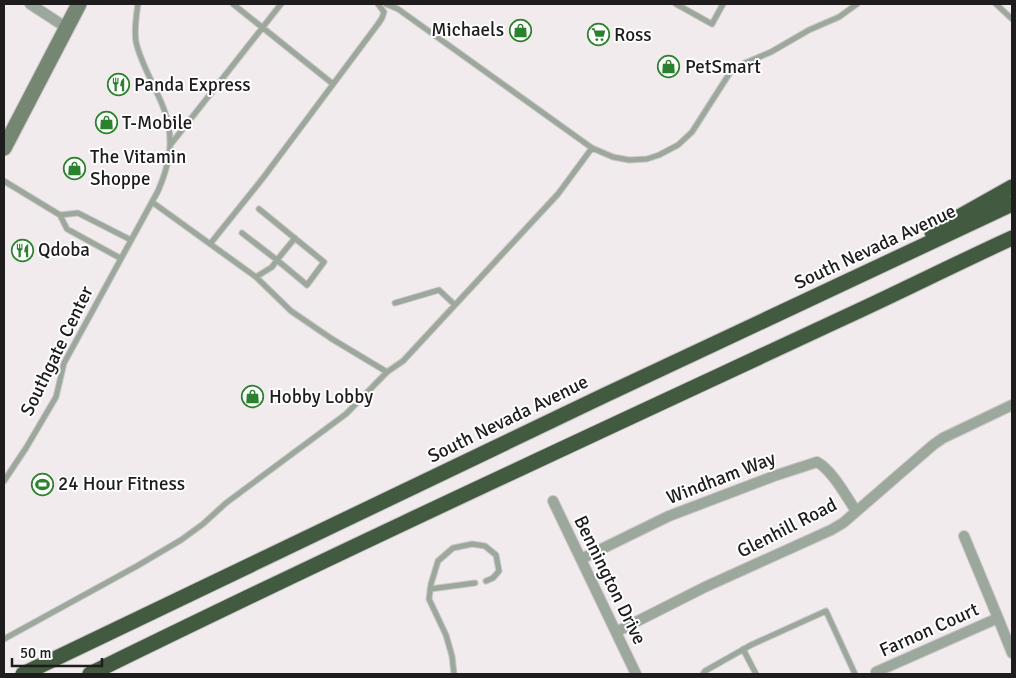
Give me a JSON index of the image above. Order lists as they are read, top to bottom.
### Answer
{
  "streets": {
    "highway": ["South Nevada Avenue"],
    "street": [
      "Windham Way",
      "Glenhill Road",
      "Bennington Drive",
      "Farnon Court"
    ],
    "lane": ["Southgate Center"]
  },
  "crossings": [
    ["Windham Way", "Glenhill Road"],
    ["Windham Way", "Bennington Drive"],
    ["Glenhill Road", "Bennington Drive"]
  ],
  "places": {
    "shop": [
      "Michaels",
      "PetSmart",
      "T-Mobile",
      "The Vitamin Shoppe",
      "Hobby Lobby"
    ],
    "supermarket": ["Ross"],
    "restaurant": ["Panda Express", "Qdoba"],
    "sports": ["24 Hour Fitness"]
  },
  "scale_bar": "50 m"
}
